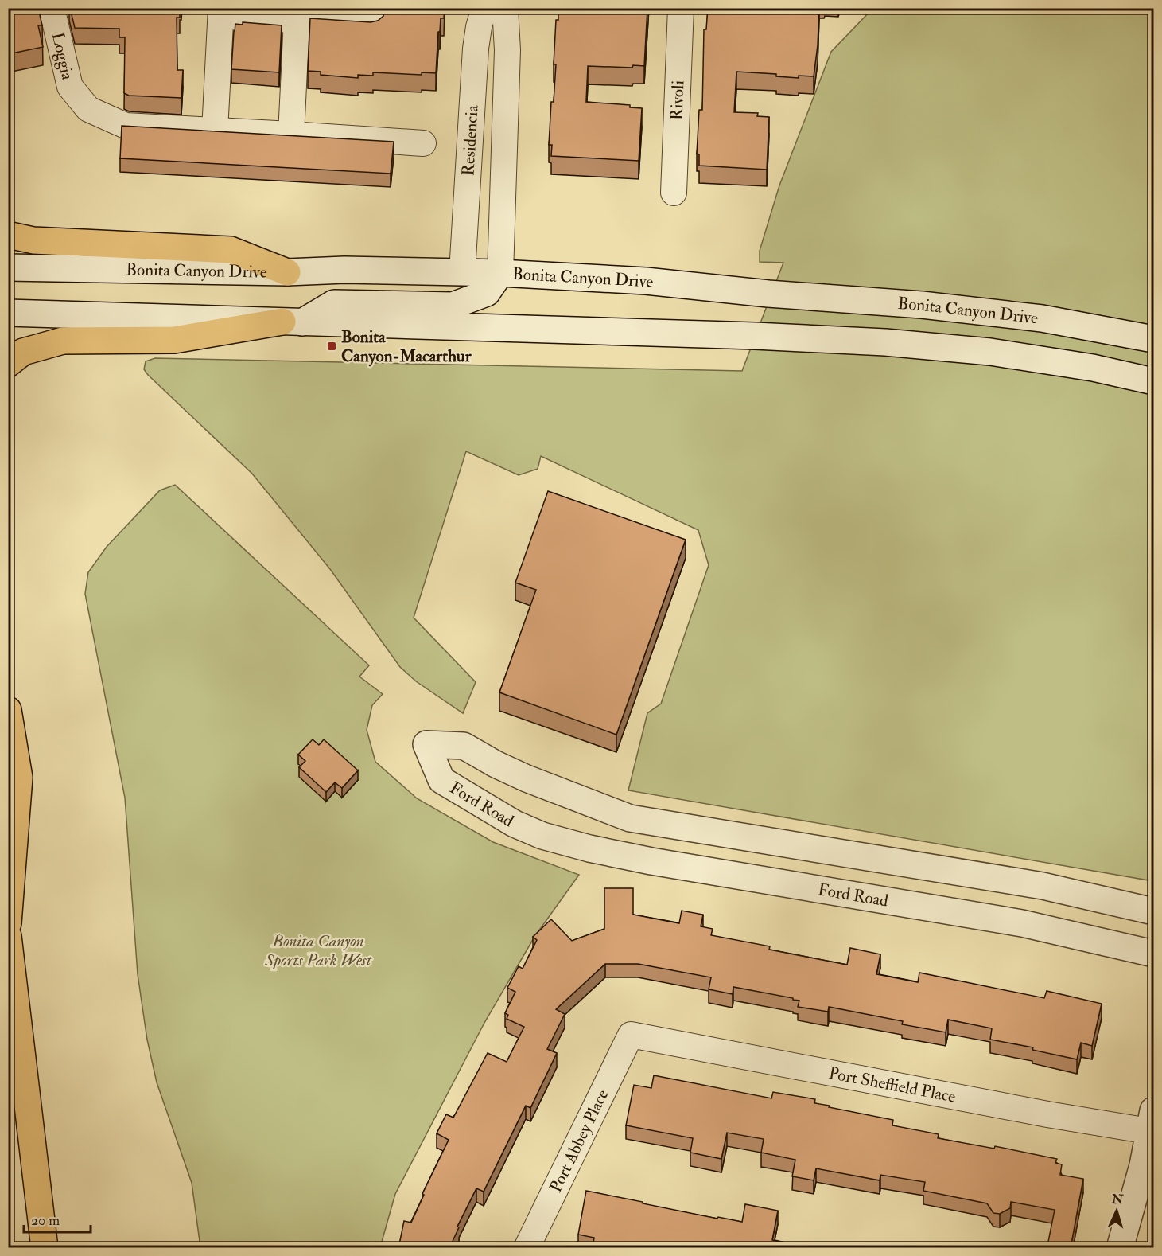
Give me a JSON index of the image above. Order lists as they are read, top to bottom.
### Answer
{
  "streets": {
    "main road": ["Bonita Canyon Drive", "Ford Road"],
    "street": [
      "Loggia",
      "Rivoli",
      "Residencia",
      "Port Sheffield Place",
      "Port Abbey Place"
    ]
  },
  "crossings": [
    ["Residencia", "Bonita Canyon Drive"],
    ["Port Sheffield Place", "Port Abbey Place"]
  ],
  "parks": ["Bonita Canyon Sports Park West"],
  "places": {
    "transit": ["Bonita Canyon-Macarthur"]
  },
  "scale_bar": "20 m",
  "north": "top"
}
